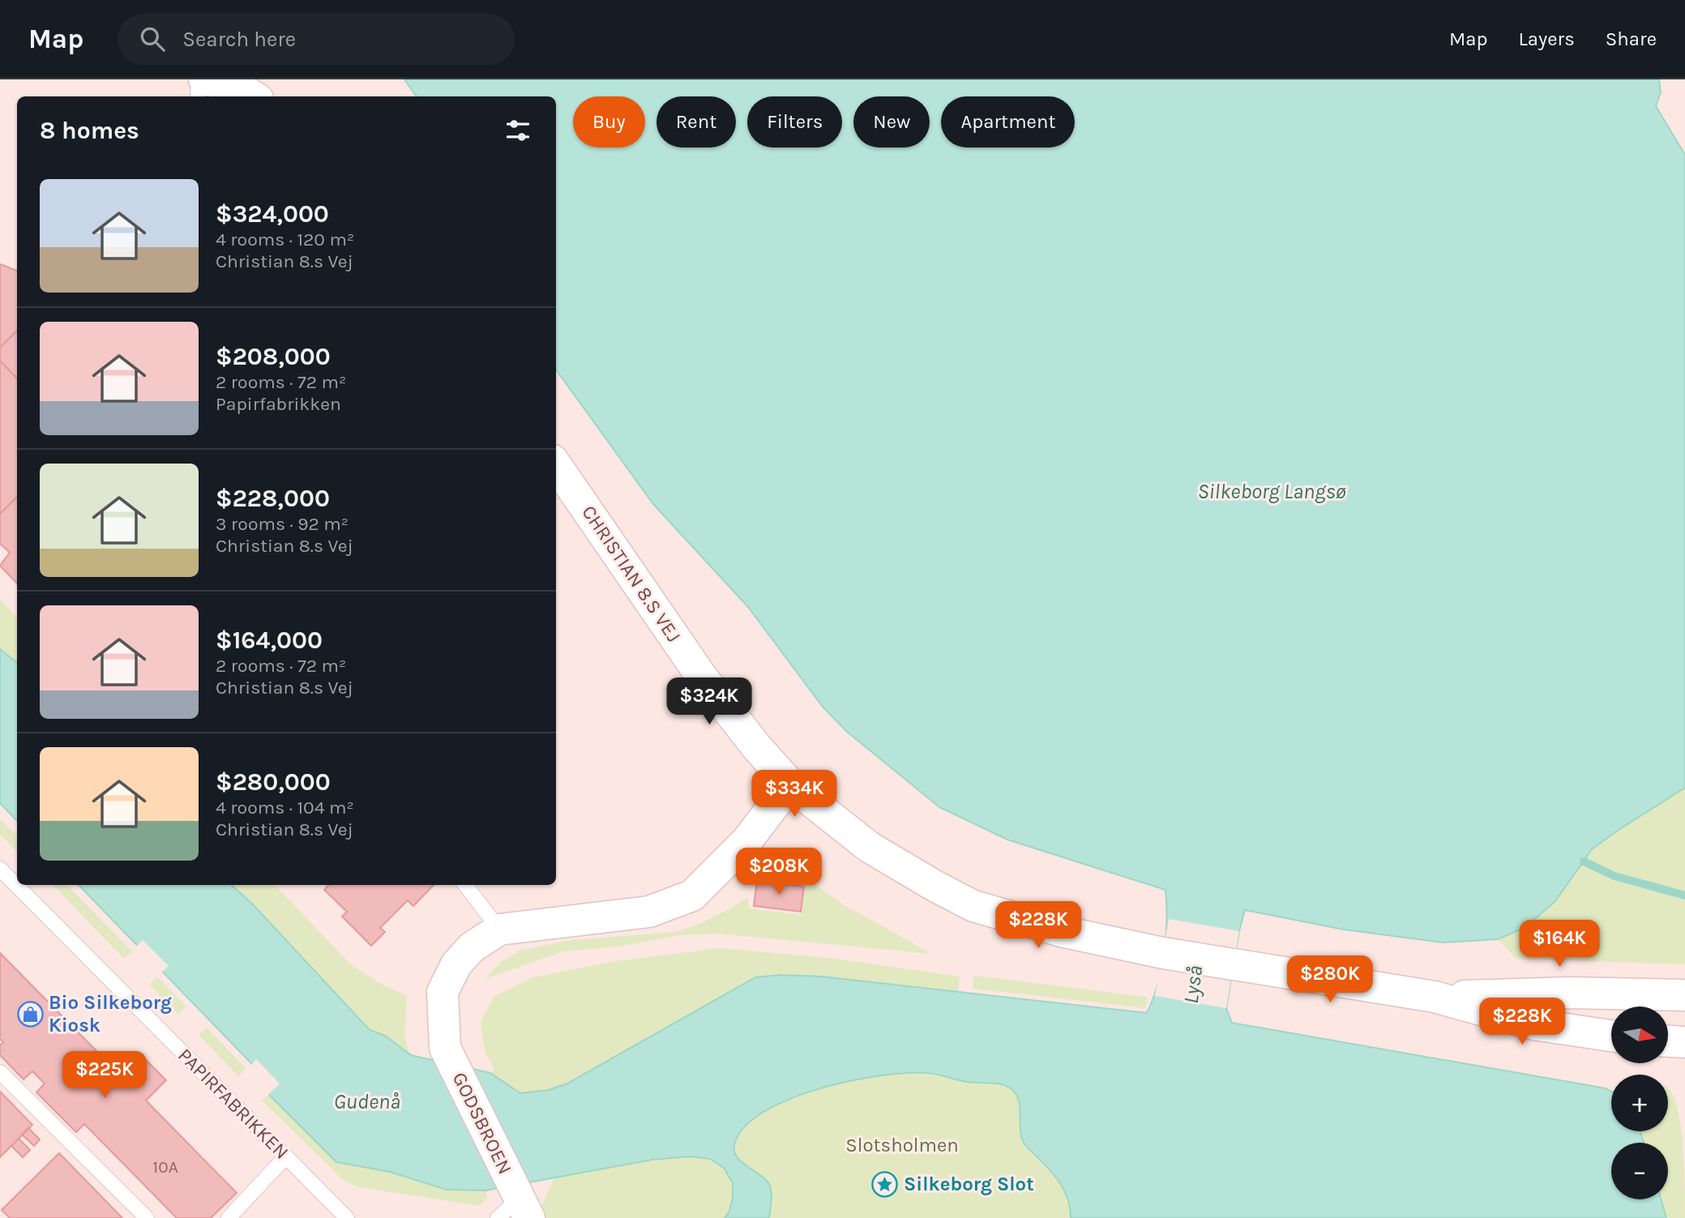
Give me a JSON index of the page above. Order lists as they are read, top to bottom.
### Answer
{
  "streets": {
    "street": ["CHRISTIAN 8.S VEJ", "GODSBROEN"],
    "lane": ["PAPIRFABRIKKEN"]
  },
  "water": ["Silkeborg Langsø", "Lyså", "Gudenå"],
  "parks": ["Slotsholmen"],
  "places": {
    "shop": ["Bio Silkeborg Kiosk"],
    "place": ["Silkeborg Slot"]
  },
  "house_numbers": ["10A"],
  "north": "right",
  "page": {
    "header": "Map",
    "search": "Search here",
    "nav": ["Map", "Layers", "Share"],
    "chip": [
      "Buy",
      "Rent",
      "Filters",
      "New",
      "Apartment"
    ],
    "heading": "8 homes",
    "list": [
      {
        "name": "$324,000",
        "note": "4 rooms · 120 m² · Christian 8.s Vej"
      },
      {
        "name": "$208,000",
        "note": "2 rooms · 72 m² · Papirfabrikken"
      },
      {
        "name": "$228,000",
        "note": "3 rooms · 92 m² · Christian 8.s Vej"
      },
      {
        "name": "$164,000",
        "note": "2 rooms · 72 m² · Christian 8.s Vej"
      },
      {
        "name": "$280,000",
        "note": "4 rooms · 104 m² · Christian 8.s Vej"
      }
    ],
    "price": [
      "$324K",
      "$334K",
      "$208K",
      "$228K",
      "$164K",
      "$280K",
      "$228K",
      "$225K"
    ],
    "map_buttons": ["+", "−"]
  }
}
